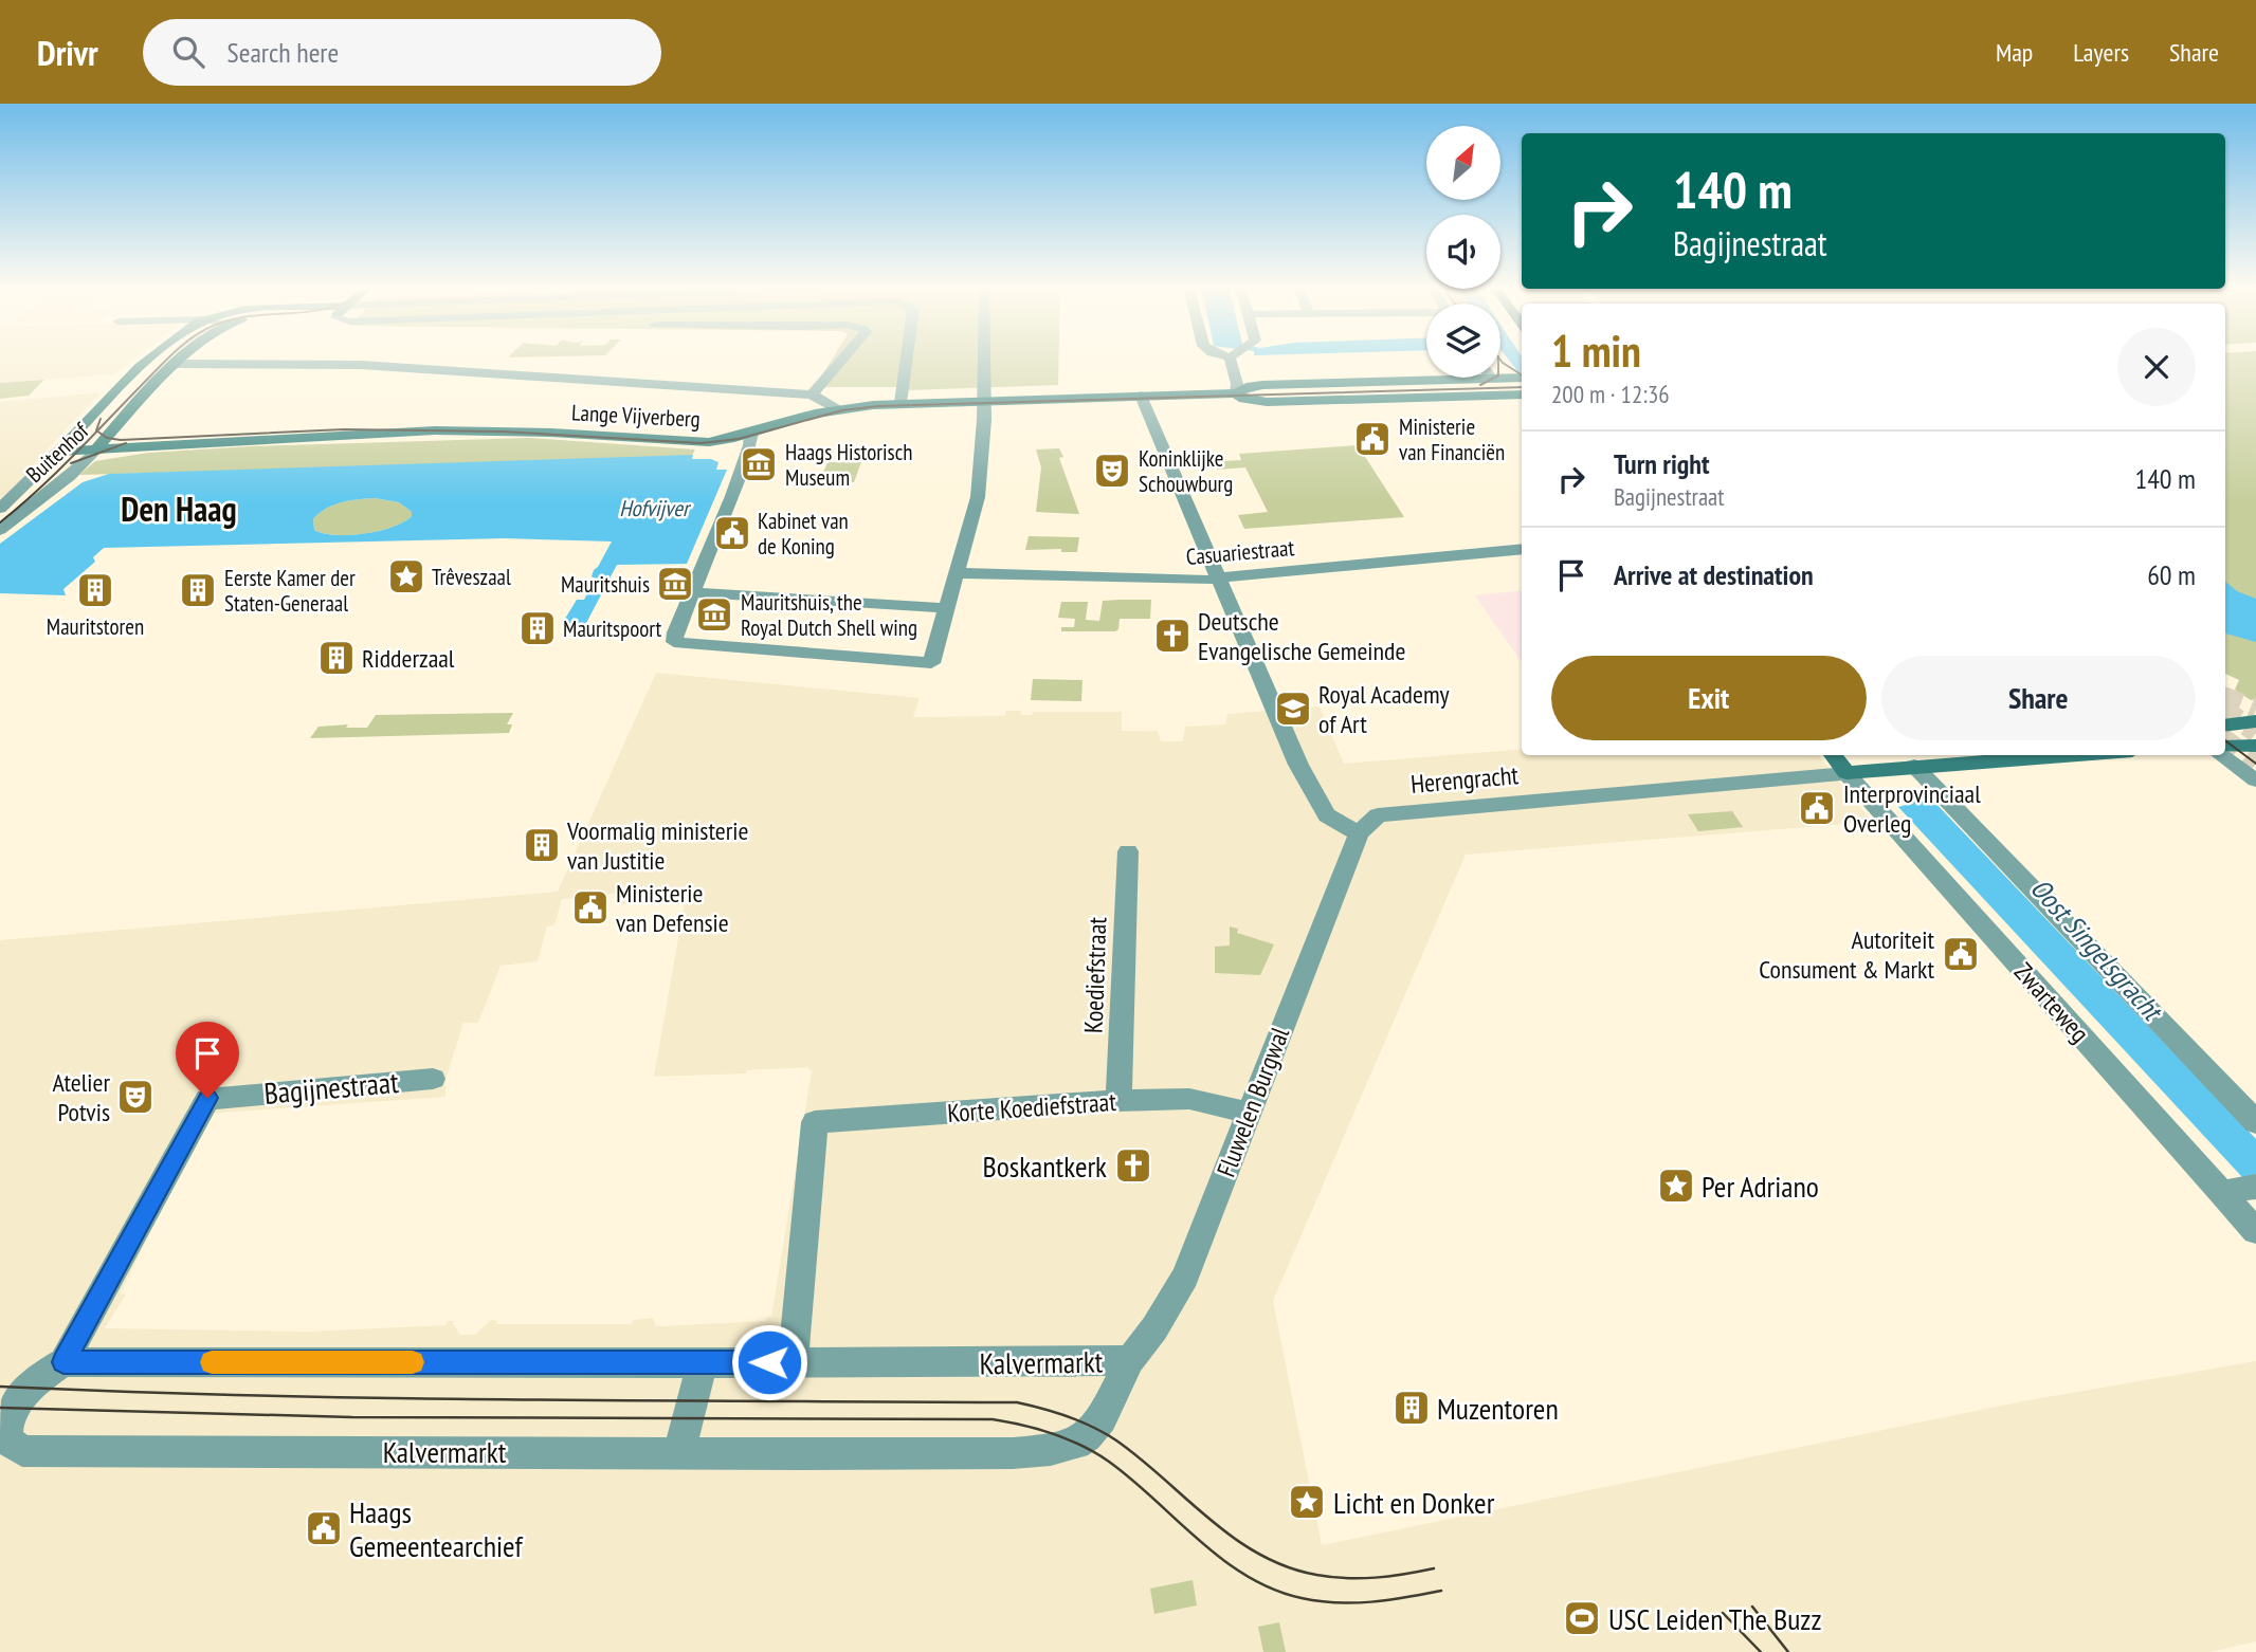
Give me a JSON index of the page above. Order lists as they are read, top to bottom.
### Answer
{
  "streets": {
    "street": [
      "Lange Vijverberg",
      "Buitenhof",
      "Casuariestraat",
      "Herengracht",
      "Koediefstraat",
      "Zwarteweg",
      "Bagijnestraat",
      "Fluwelen Burgwal",
      "Korte Koediefstraat",
      "Kalvermarkt"
    ]
  },
  "crossings": [
    ["Lange Vijverberg", "Buitenhof"],
    ["Herengracht", "Zwarteweg"],
    ["Herengracht", "Fluwelen Burgwal"],
    ["Koediefstraat", "Korte Koediefstraat"],
    ["Bagijnestraat", "Kalvermarkt"],
    ["Fluwelen Burgwal", "Korte Koediefstraat"],
    ["Fluwelen Burgwal", "Kalvermarkt"],
    ["Korte Koediefstraat", "Kalvermarkt"]
  ],
  "districts": ["Den Haag"],
  "water": ["Hofvijver", "Oost Singelsgracht"],
  "places": {
    "public building": [
      "Ministerie van Financiën",
      "Kabinet van de Koning",
      "Interprovinciaal Overleg",
      "Ministerie van Defensie",
      "Autoriteit Consument & Markt",
      "Haags Gemeentearchief"
    ],
    "museum": ["Haags Historisch Museum", "Mauritshuis", "Mauritshuis, the Royal Dutch Shell wing"],
    "theatre": ["Koninklijke Schouwburg", "Atelier Potvis"],
    "place": ["Trêveszaal", "Per Adriano", "Licht en Donker"],
    "building": [
      "Mauritstoren",
      "Eerste Kamer der Staten-Generaal",
      "Mauritspoort",
      "Ridderzaal",
      "Voormalig ministerie van Justitie",
      "Muzentoren"
    ],
    "church": ["Deutsche Evangelische Gemeinde", "Boskantkerk"],
    "school or university": ["Royal Academy of Art"],
    "sports": ["USC Leiden The Buzz"]
  },
  "north": "top right",
  "page": {
    "header": "Drivr",
    "search": "Search here",
    "nav": ["Map", "Layers", "Share"],
    "turn": ["140 m", "Bagijnestraat"],
    "heading": ["1 min", "200 m · 12:36"],
    "list": [
      {
        "name": "Turn right",
        "note": "Bagijnestraat",
        "value": "140 m"
      },
      {
        "name": "Arrive at destination",
        "value": "60 m"
      }
    ],
    "buttons": ["Exit", "Share"]
  }
}
